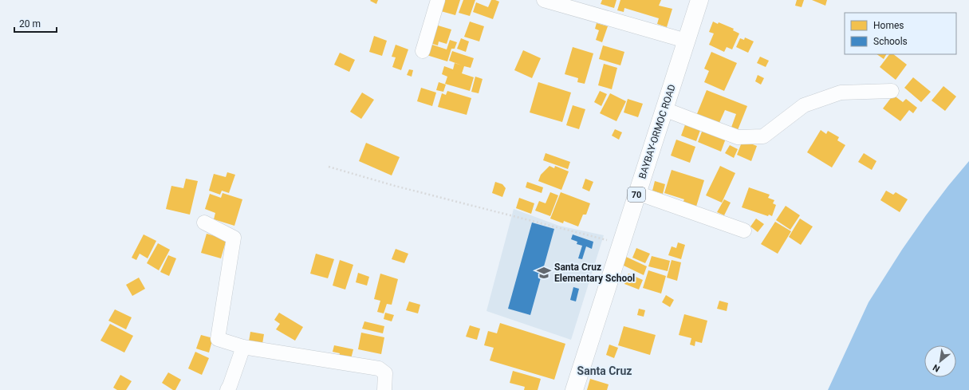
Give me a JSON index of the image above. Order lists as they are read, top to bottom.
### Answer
{
  "streets": {
    "highway": ["BAYBAY-ORMOC ROAD", "70"]
  },
  "districts": ["Santa Cruz"],
  "places": {
    "school or university": ["Santa Cruz Elementary School"]
  },
  "legend": ["Homes", "Schools"],
  "scale_bar": "20 m",
  "north": "bottom left"
}
